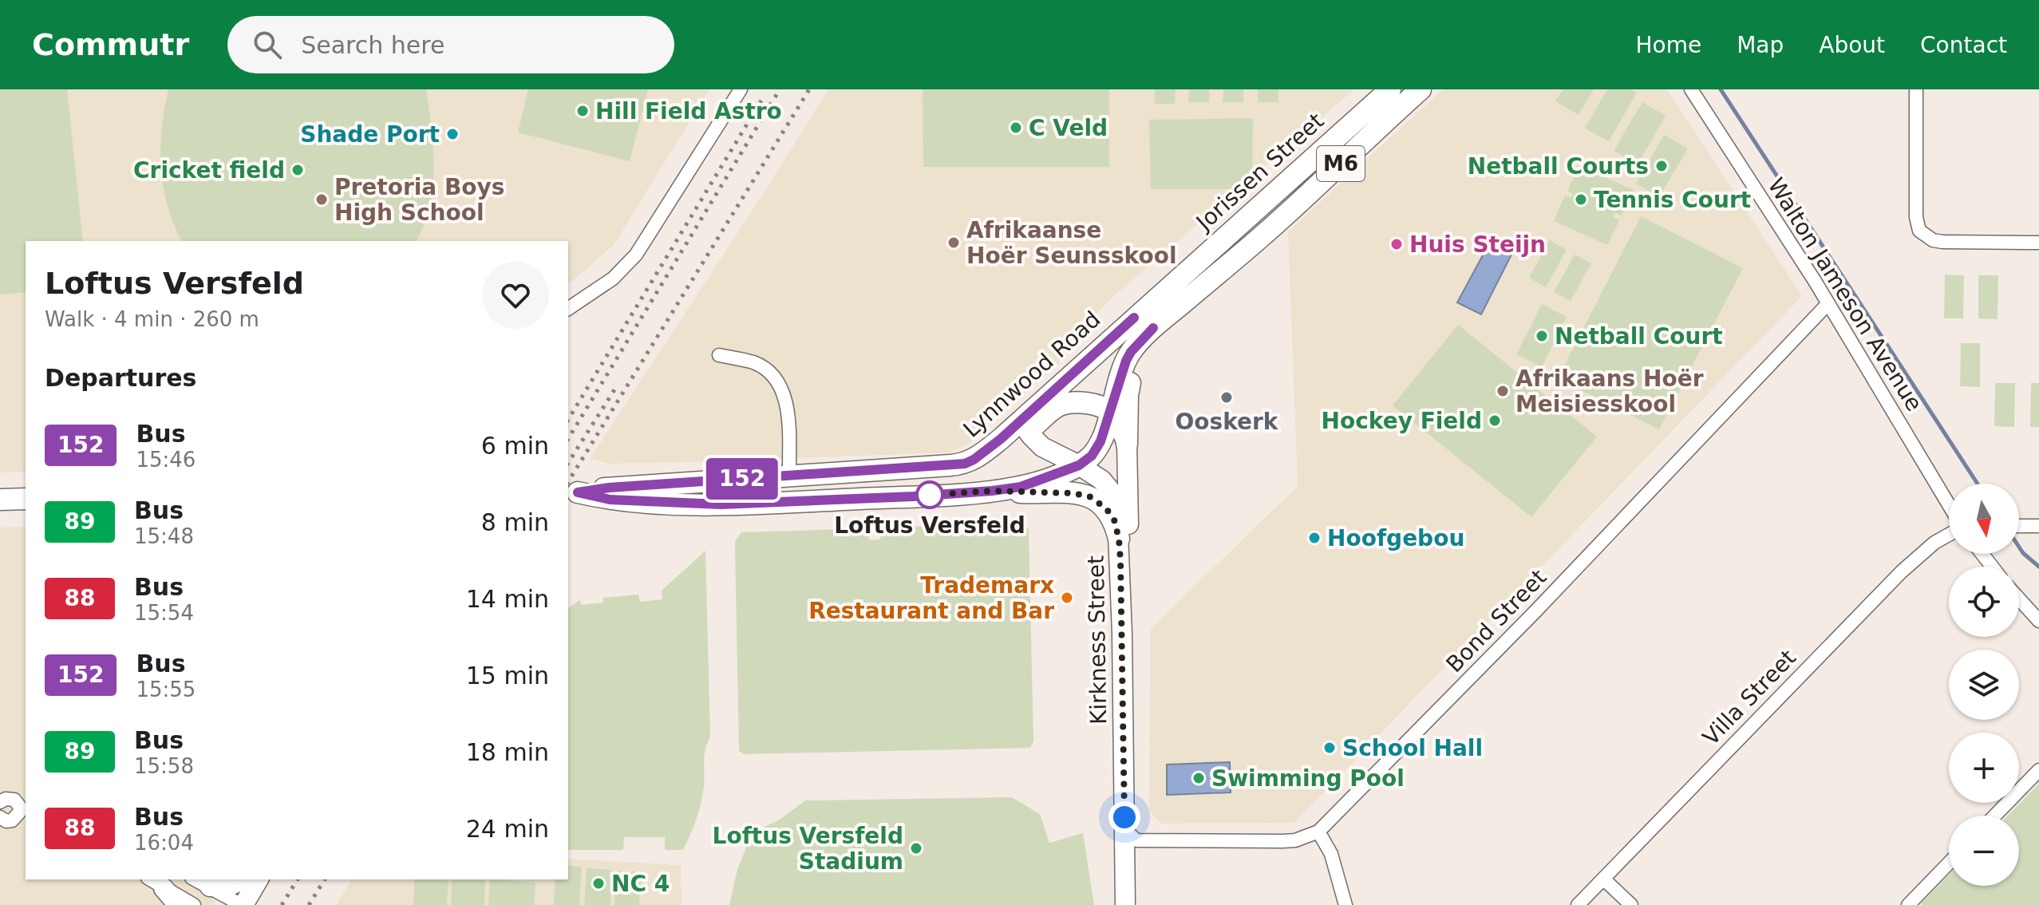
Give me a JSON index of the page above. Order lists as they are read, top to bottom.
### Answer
{
  "streets": {
    "main road": ["M6", "Jorissen Street", "Lynnwood Road"],
    "street": [
      "Walton Jameson Avenue",
      "Bond Street",
      "Kirkness Street",
      "Villa Street"
    ]
  },
  "crossings": [
    ["M6", "Lynnwood Road"],
    ["Jorissen Street", "Lynnwood Road"],
    ["Walton Jameson Avenue", "Bond Street"],
    ["Lynnwood Road", "Kirkness Street"],
    ["Bond Street", "Kirkness Street"]
  ],
  "places": [
    "Hill Field Astro",
    "C Veld",
    "Shade Port",
    "Netball Courts",
    "Cricket field",
    "Pretoria Boys High School",
    "Tennis Court",
    "Afrikaanse Hoër Seunsskool",
    "Huis Steijn",
    "Netball Court",
    "Afrikaans Hoër Meisiesskool",
    "Ooskerk",
    "Hockey Field",
    "Loftus Versfeld",
    "Hoofgebou",
    "Trademarx Restaurant and Bar",
    "School Hall",
    "Swimming Pool",
    "Loftus Versfeld Stadium",
    "NC 4"
  ],
  "lines": ["bus line 152"],
  "north": "bottom",
  "page": {
    "header": "Commutr",
    "search": "Search here",
    "nav": [
      "Home",
      "Map",
      "About",
      "Contact"
    ],
    "on_map": "152",
    "heading": [
      ["Loftus Versfeld", "Walk · 4 min · 260 m"],
      "Departures"
    ],
    "list": [
      {
        "mark": "152",
        "name": "Bus",
        "note": "15:46",
        "value": "6 min"
      },
      {
        "mark": "89",
        "name": "Bus",
        "note": "15:48",
        "value": "8 min"
      },
      {
        "mark": "88",
        "name": "Bus",
        "note": "15:54",
        "value": "14 min"
      },
      {
        "mark": "152",
        "name": "Bus",
        "note": "15:55",
        "value": "15 min"
      },
      {
        "mark": "89",
        "name": "Bus",
        "note": "15:58",
        "value": "18 min"
      },
      {
        "mark": "88",
        "name": "Bus",
        "note": "16:04",
        "value": "24 min"
      }
    ],
    "map_buttons": ["+", "−"]
  }
}
